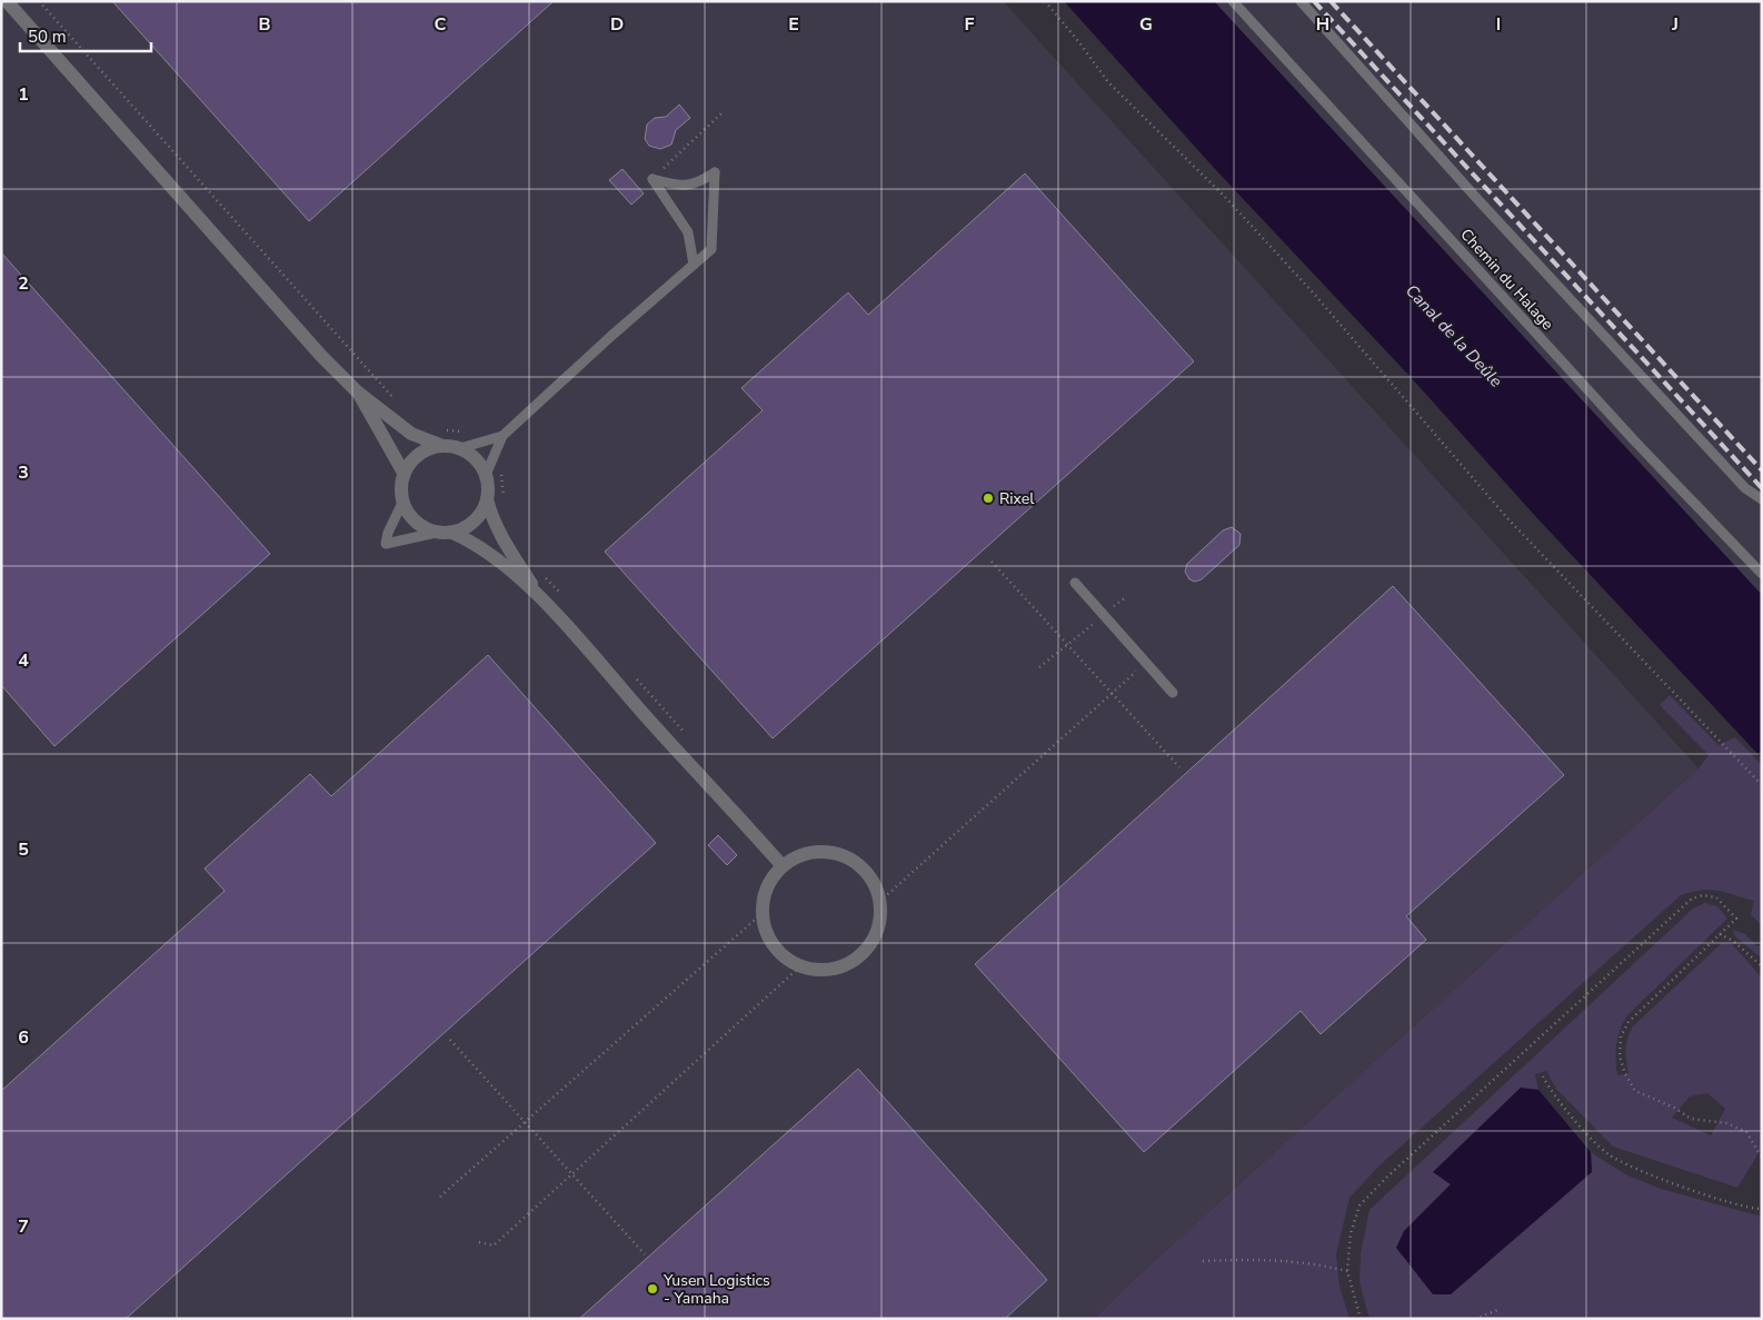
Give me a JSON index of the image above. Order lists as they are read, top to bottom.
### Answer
{
  "streets": {
    "lane": ["Chemin du Halage"]
  },
  "water": ["Canal de la Deûle"],
  "places": ["Rixel", "Yusen Logistics - Yamaha"],
  "scale_bar": "50 m",
  "grid": {
    "columns": [
      "B",
      "C",
      "D",
      "E",
      "F",
      "G",
      "H",
      "I",
      "J"
    ],
    "rows": [
      "1",
      "2",
      "3",
      "4",
      "5",
      "6",
      "7"
    ]
  }
}
